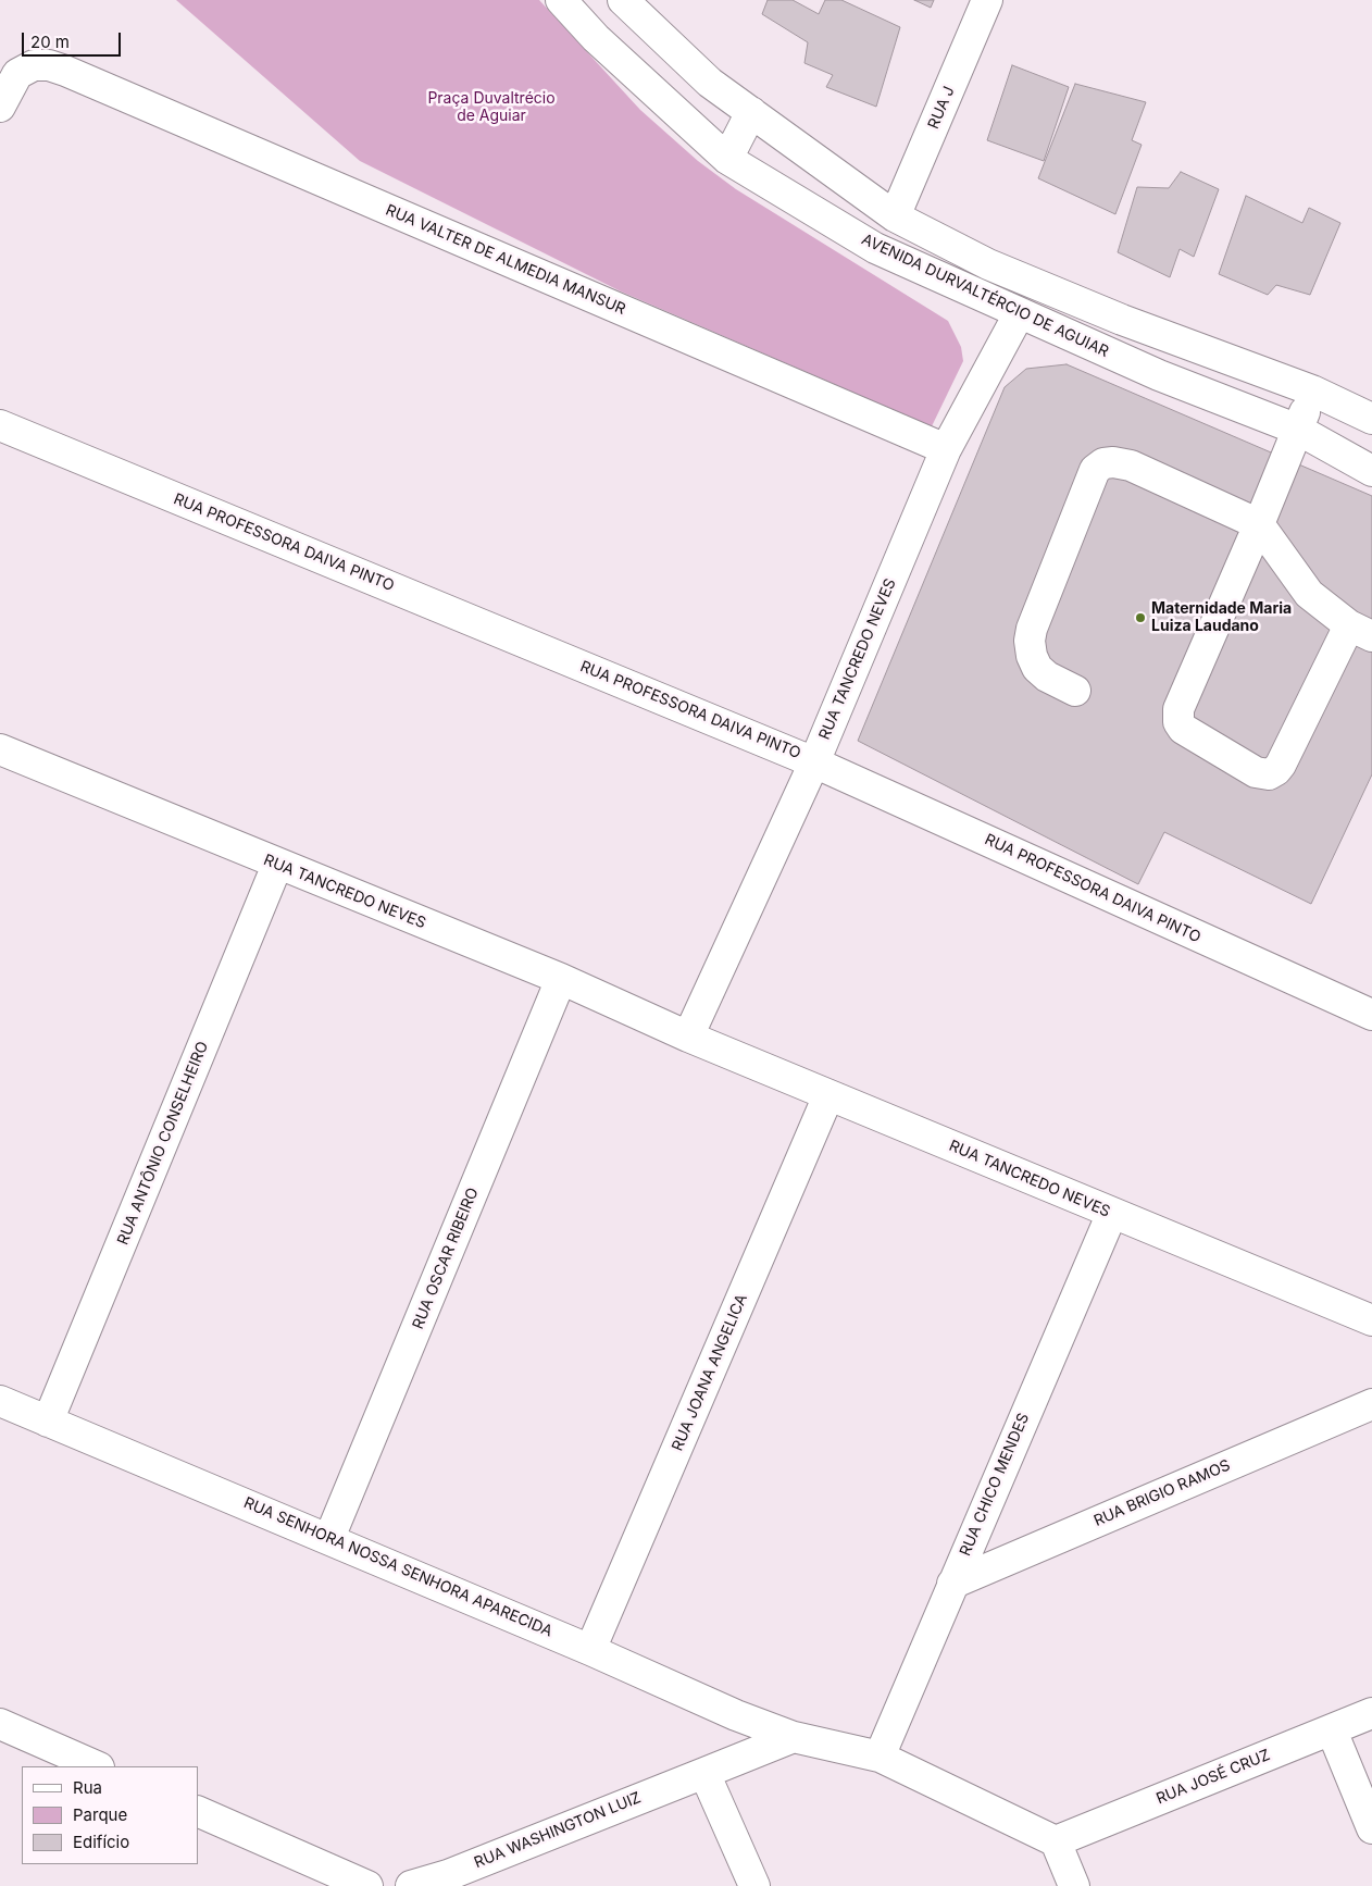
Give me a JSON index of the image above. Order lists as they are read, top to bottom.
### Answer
{
  "streets": {
    "street": [
      "RUA J",
      "RUA VALTER DE ALMEDIA MANSUR",
      "AVENIDA DURVALTÉRCIO DE AGUIAR",
      "RUA PROFESSORA DAIVA PINTO",
      "RUA TANCREDO NEVES",
      "RUA ANTÔNIO CONSELHEIRO",
      "RUA OSCAR RIBEIRO",
      "RUA JOANA ANGELICA",
      "RUA CHICO MENDES",
      "RUA BRIGIO RAMOS",
      "RUA SENHORA NOSSA SENHORA APARECIDA",
      "RUA JOSÉ CRUZ",
      "RUA WASHINGTON LUIZ"
    ]
  },
  "crossings": [
    ["RUA J", "AVENIDA DURVALTÉRCIO DE AGUIAR"],
    ["RUA VALTER DE ALMEDIA MANSUR", "RUA TANCREDO NEVES"],
    ["AVENIDA DURVALTÉRCIO DE AGUIAR", "RUA TANCREDO NEVES"],
    ["RUA PROFESSORA DAIVA PINTO", "RUA TANCREDO NEVES"],
    ["RUA TANCREDO NEVES", "RUA ANTÔNIO CONSELHEIRO"],
    ["RUA TANCREDO NEVES", "RUA OSCAR RIBEIRO"],
    ["RUA TANCREDO NEVES", "RUA JOANA ANGELICA"],
    ["RUA TANCREDO NEVES", "RUA CHICO MENDES"],
    ["RUA ANTÔNIO CONSELHEIRO", "RUA SENHORA NOSSA SENHORA APARECIDA"],
    ["RUA OSCAR RIBEIRO", "RUA SENHORA NOSSA SENHORA APARECIDA"],
    ["RUA JOANA ANGELICA", "RUA SENHORA NOSSA SENHORA APARECIDA"],
    ["RUA CHICO MENDES", "RUA BRIGIO RAMOS"],
    ["RUA CHICO MENDES", "RUA SENHORA NOSSA SENHORA APARECIDA"],
    ["RUA SENHORA NOSSA SENHORA APARECIDA", "RUA JOSÉ CRUZ"],
    ["RUA SENHORA NOSSA SENHORA APARECIDA", "RUA WASHINGTON LUIZ"]
  ],
  "parks": ["Praça Duvaltrécio de Aguiar"],
  "places": ["Maternidade Maria Luiza Laudano"],
  "legend": ["Rua", "Parque", "Edifício"],
  "scale_bar": "20 m"
}
